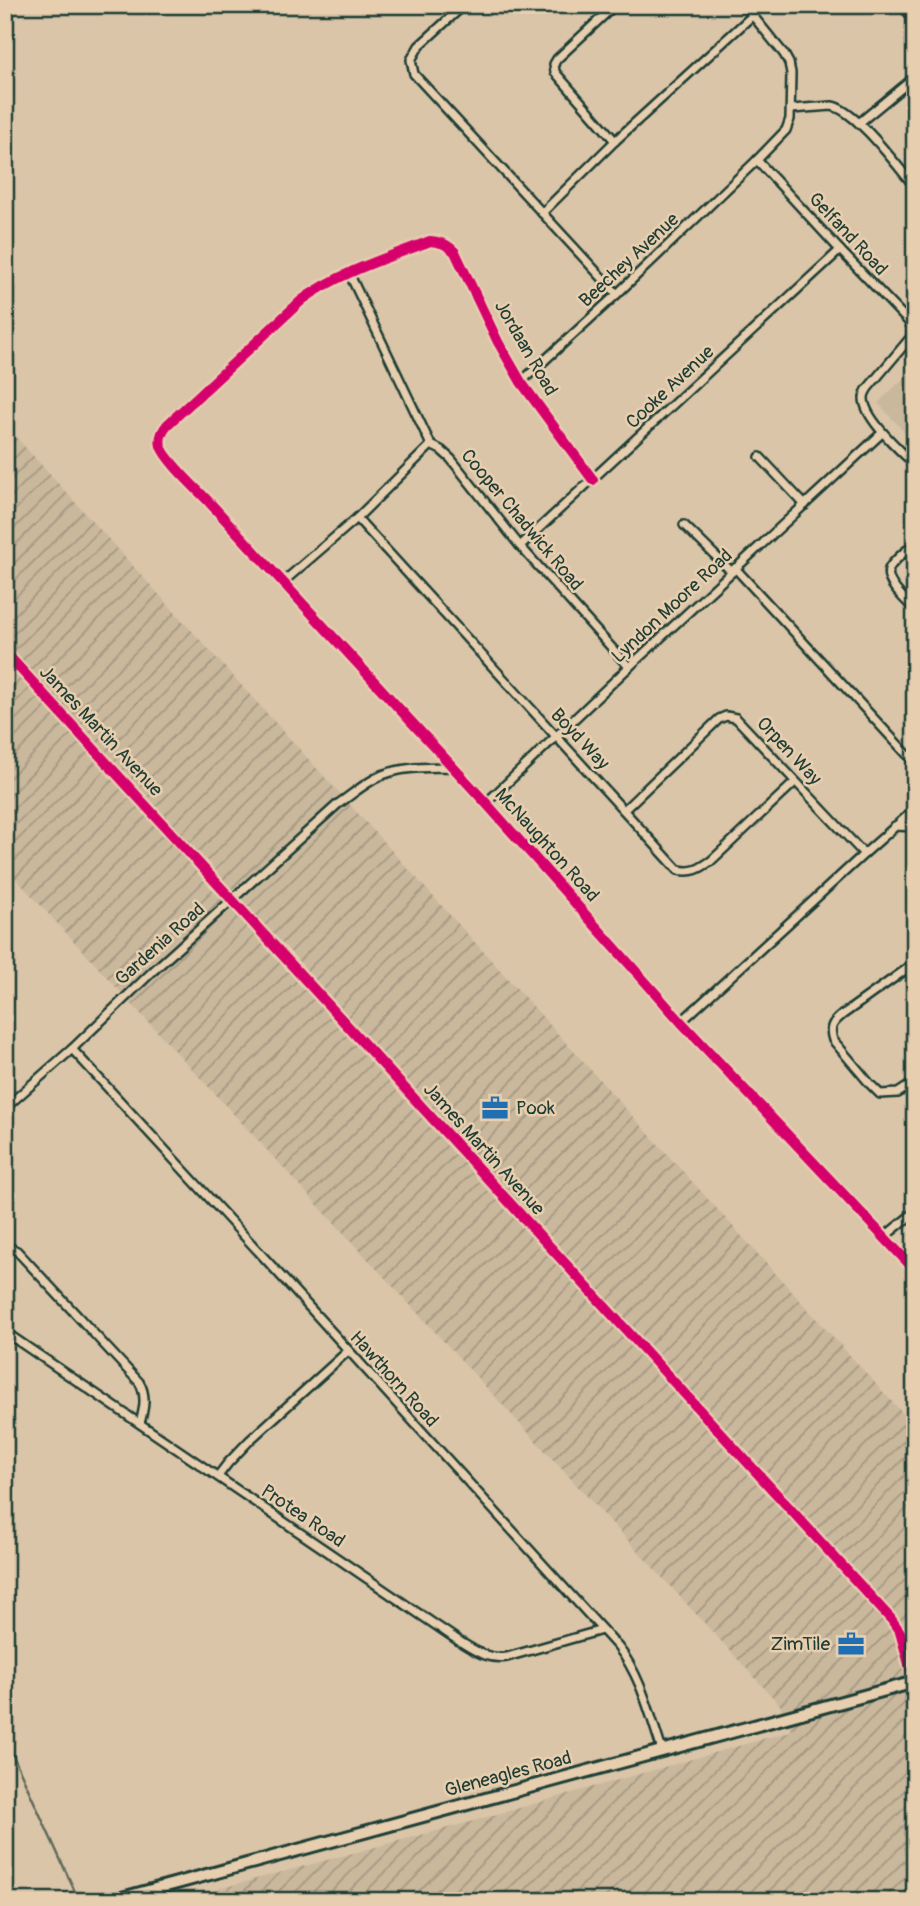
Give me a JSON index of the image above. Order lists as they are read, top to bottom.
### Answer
{
  "streets": {
    "street": [
      "Gelfand Road",
      "Beechey Avenue",
      "Jordaan Road",
      "Cooke Avenue",
      "Cooper Chadwick Road",
      "Lyndon Moore Road",
      "James Martin Avenue",
      "Boyd Way",
      "Orpen Way",
      "McNaughton Road",
      "Gardenia Road",
      "Hawthorn Road",
      "Protea Road",
      "Gleneagles Road"
    ]
  },
  "crossings": [
    ["Gelfand Road", "Beechey Avenue"],
    ["Gelfand Road", "Cooke Avenue"],
    ["Gelfand Road", "Lyndon Moore Road"],
    ["Beechey Avenue", "Jordaan Road"],
    ["Jordaan Road", "Cooke Avenue"],
    ["Jordaan Road", "Cooper Chadwick Road"],
    ["Jordaan Road", "McNaughton Road"],
    ["Cooke Avenue", "Cooper Chadwick Road"],
    ["Cooper Chadwick Road", "Lyndon Moore Road"],
    ["Cooper Chadwick Road", "McNaughton Road"],
    ["Lyndon Moore Road", "Boyd Way"],
    ["Lyndon Moore Road", "McNaughton Road"],
    ["James Martin Avenue", "Gardenia Road"],
    ["James Martin Avenue", "Gleneagles Road"],
    ["Boyd Way", "Orpen Way"],
    ["McNaughton Road", "Gardenia Road"],
    ["Gardenia Road", "Hawthorn Road"],
    ["Hawthorn Road", "Protea Road"],
    ["Hawthorn Road", "Gleneagles Road"]
  ],
  "places": {
    "office": ["Pook", "ZimTile"]
  }
}
